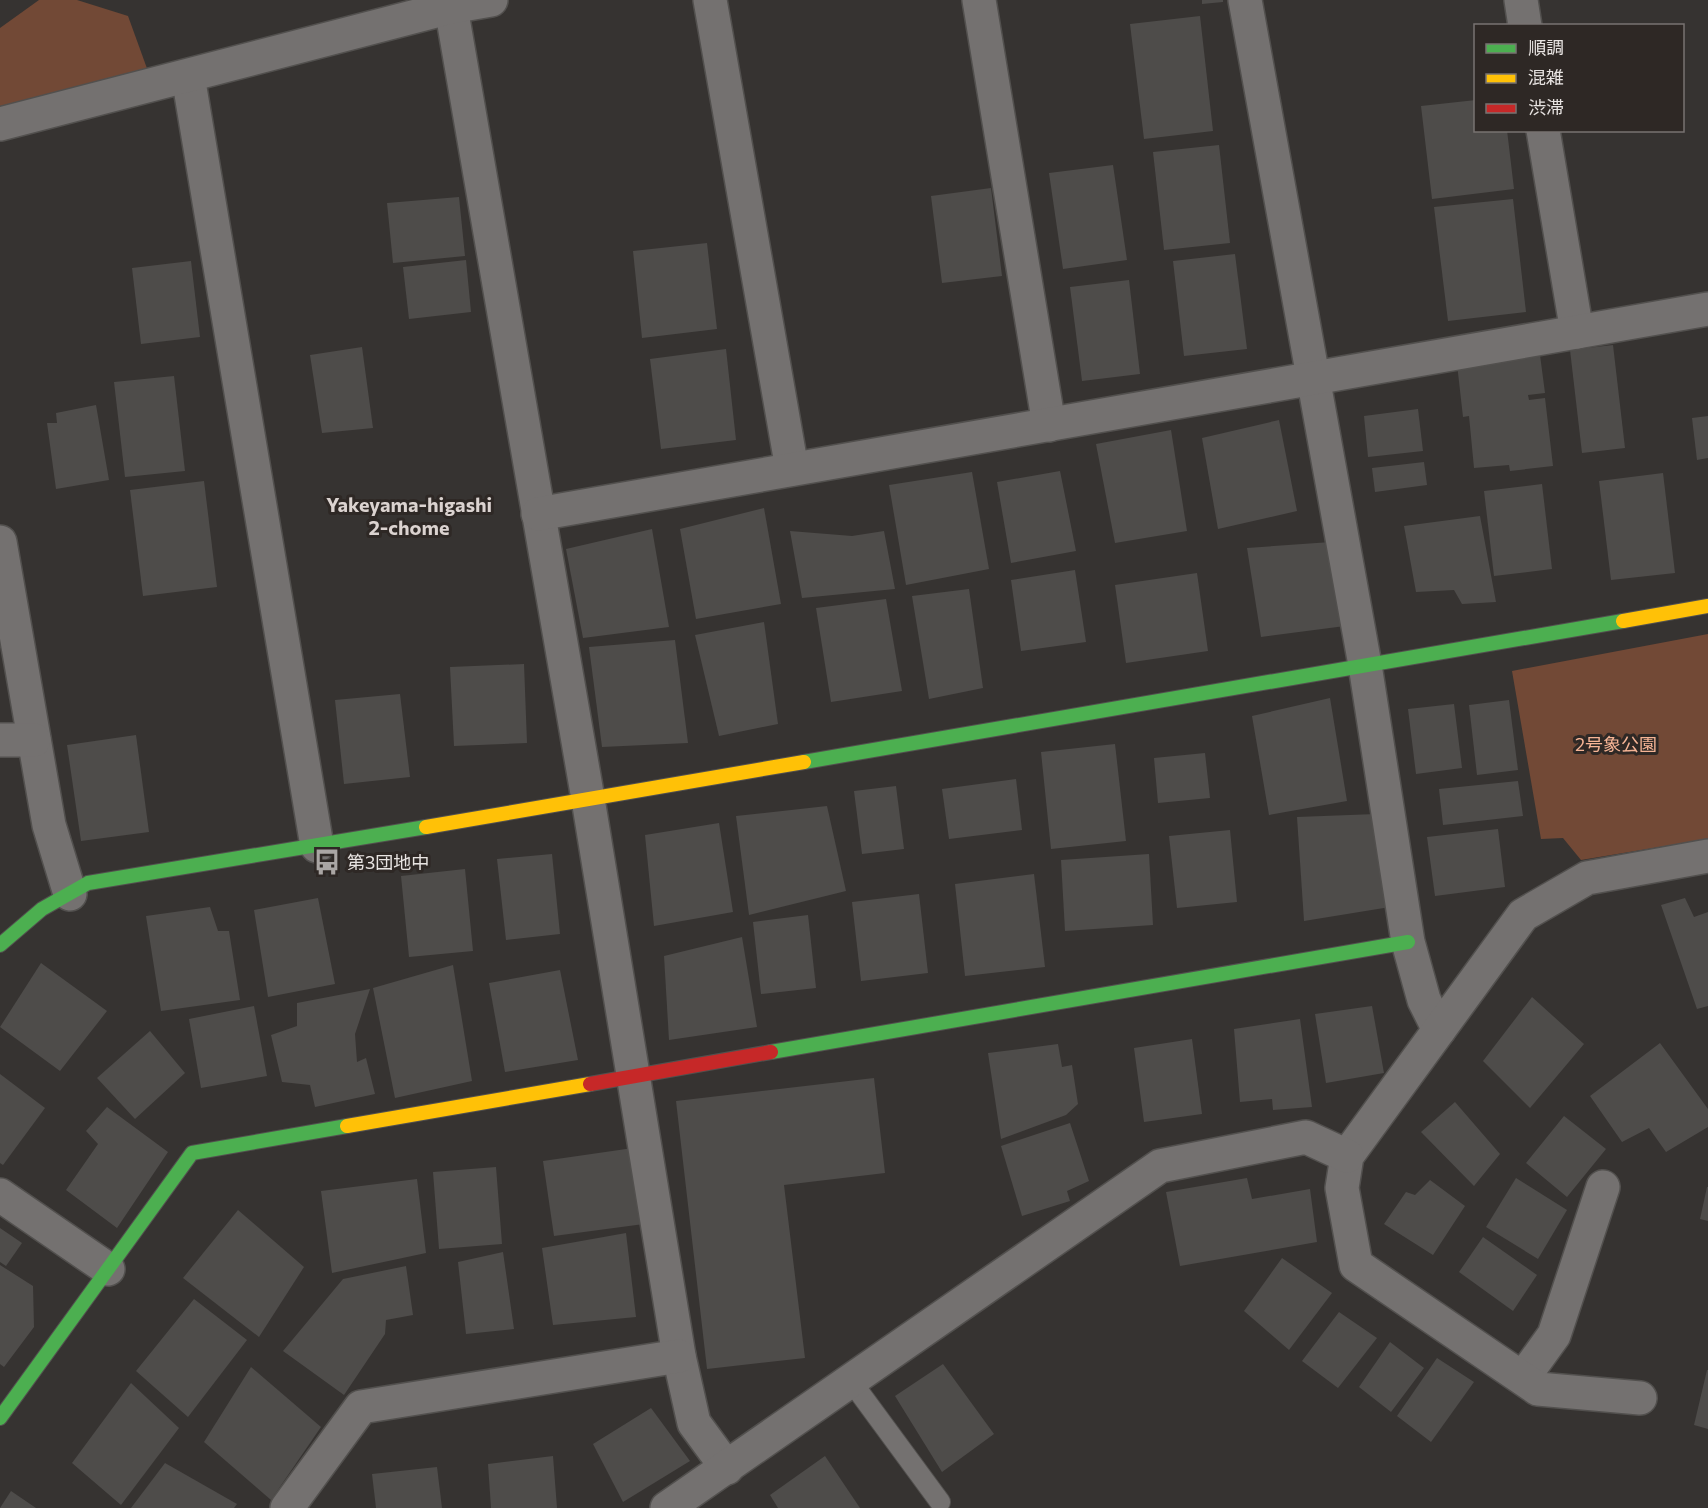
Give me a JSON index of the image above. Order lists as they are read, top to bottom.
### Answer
{
  "districts": ["Yakeyama-higashi 2-chome"],
  "parks": ["2号象公園"],
  "places": {
    "bus stop": ["第3団地中"]
  },
  "legend": ["順調", "混雑", "渋滞"]
}
